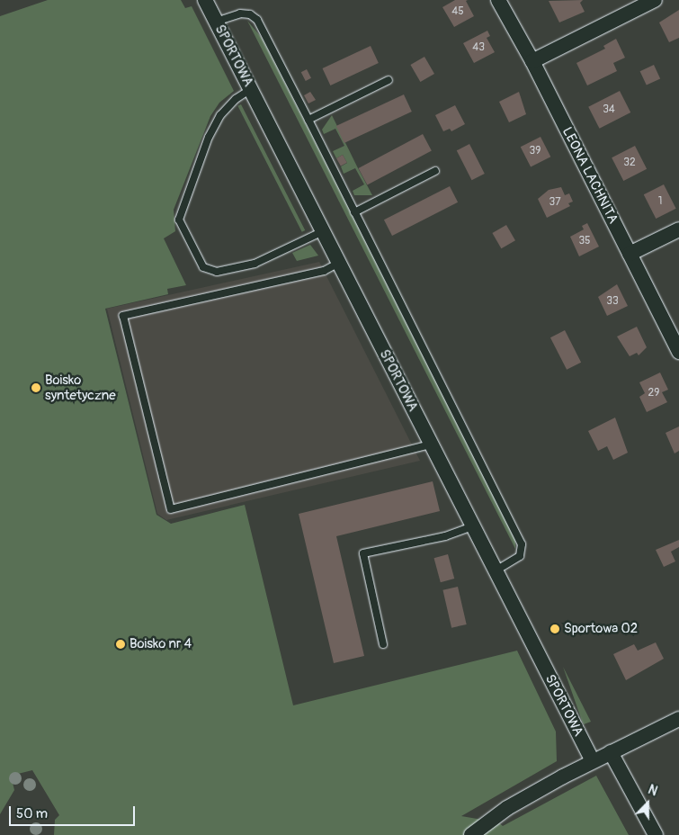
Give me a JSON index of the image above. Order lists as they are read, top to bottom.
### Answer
{
  "streets": {
    "street": ["SPORTOWA", "LEONA LACHNITA"]
  },
  "places": ["Boisko syntetyczne", "Sportowa 02", "Boisko nr 4"],
  "house_numbers": [
    "45",
    "43",
    "34",
    "39",
    "32",
    "1",
    "37",
    "35",
    "33",
    "29"
  ],
  "scale_bar": "50 m",
  "north": "top"
}
